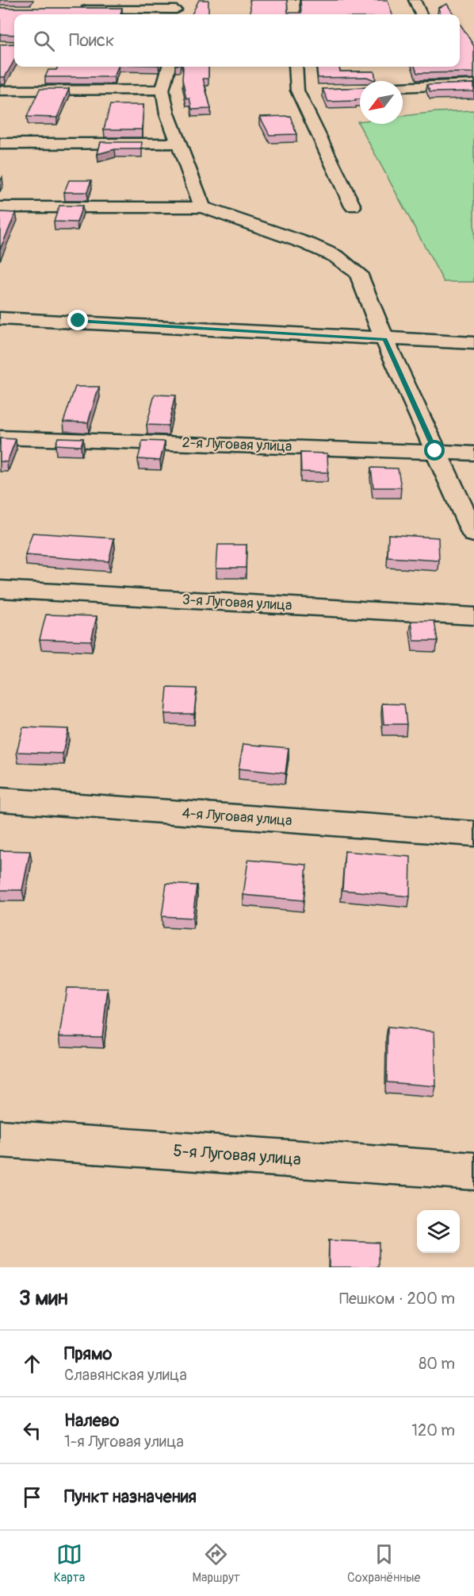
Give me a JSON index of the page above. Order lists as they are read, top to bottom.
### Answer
{
  "streets": {
    "street": [
      "2-я Луговая улица",
      "3-я Луговая улица",
      "4-я Луговая улица",
      "5-я Луговая улица"
    ]
  },
  "north": "bottom left",
  "page": {
    "search": "Поиск",
    "heading": ["3 мин", "Пешком · 200 m"],
    "list": [
      ["Прямо", "Славянская улица", "80 m"],
      ["Налево", "1-я Луговая улица", "120 m"],
      "Пункт назначения"
    ],
    "nav": ["Карта", "Маршрут", "Сохранённые"]
  }
}
